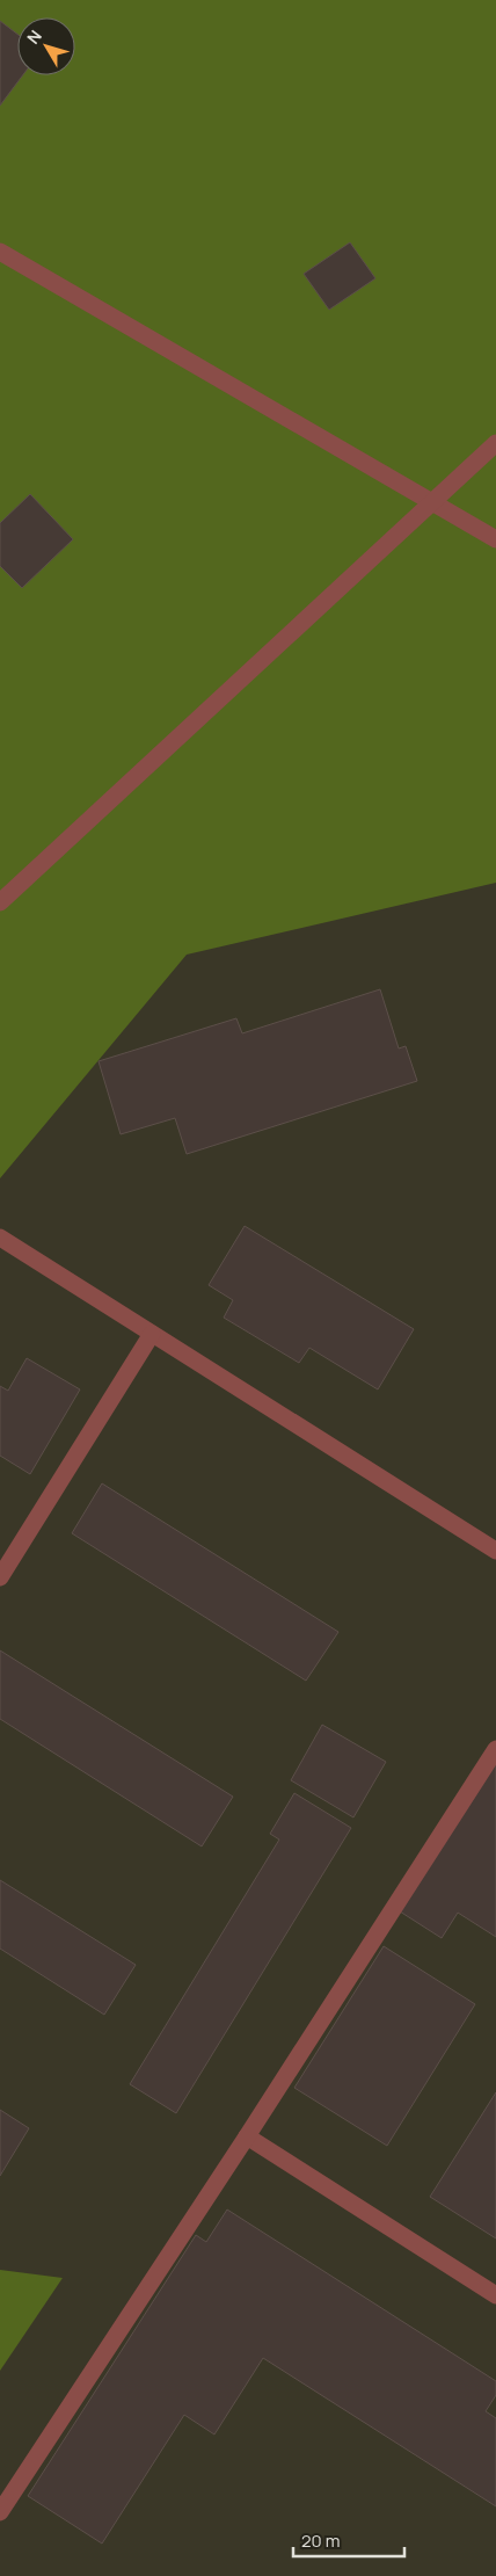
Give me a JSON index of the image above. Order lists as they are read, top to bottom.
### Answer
{
  "scale_bar": "20 m",
  "north": "top left"
}
